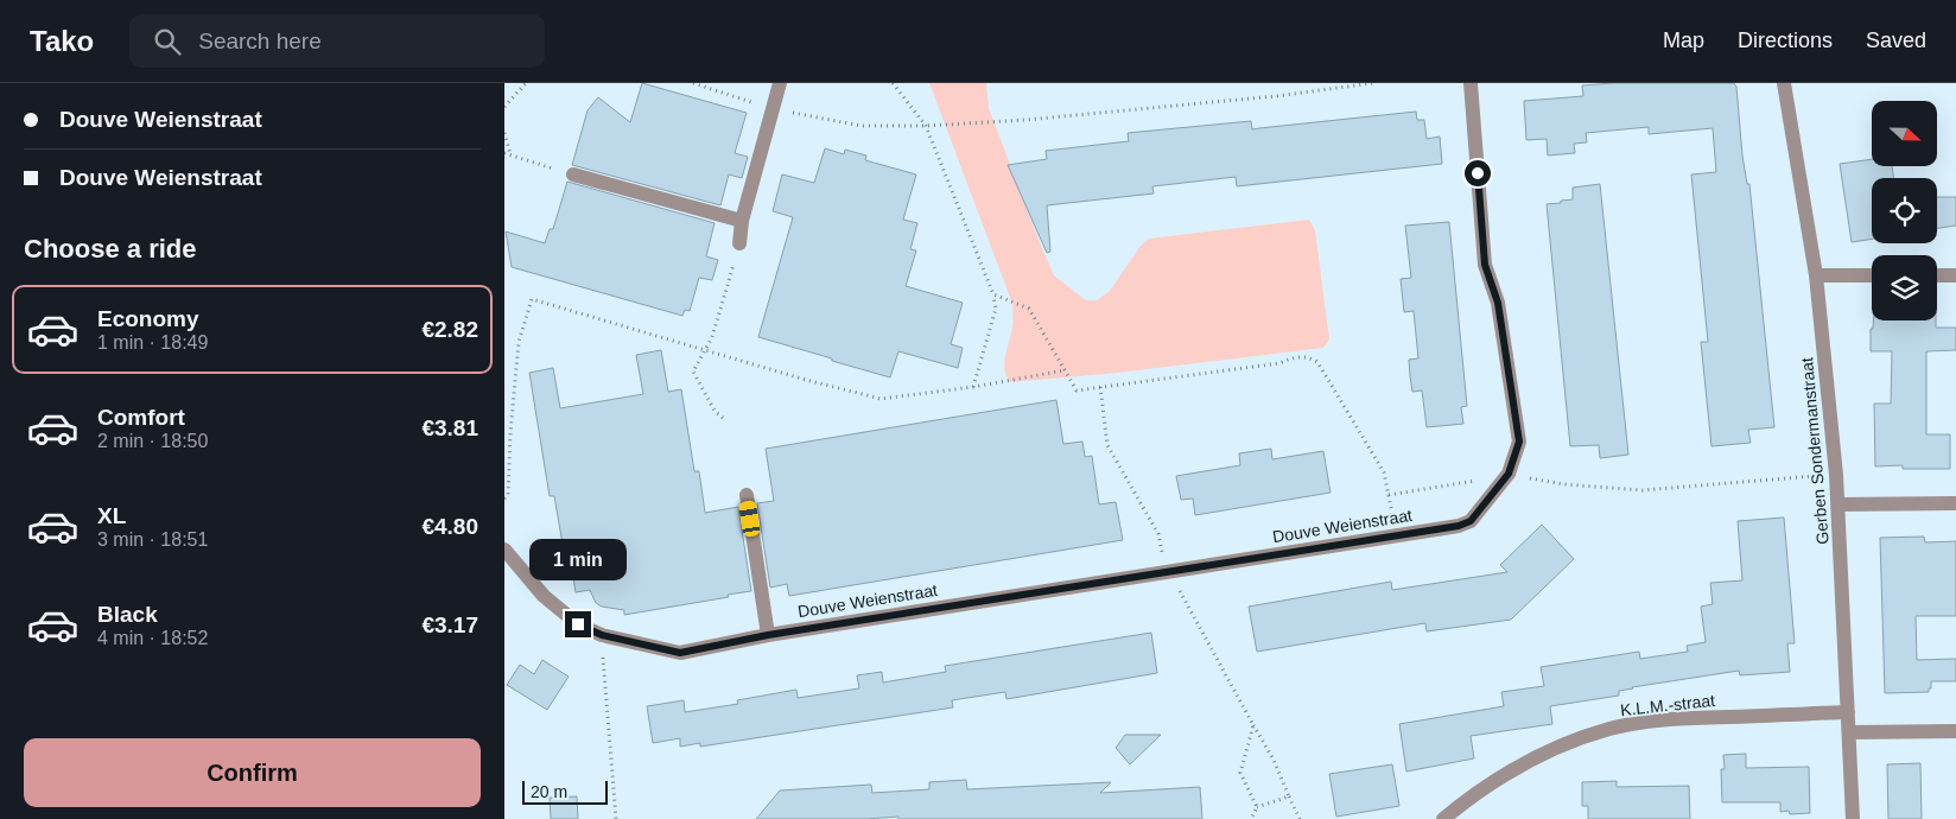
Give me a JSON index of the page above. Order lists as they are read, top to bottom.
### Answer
{
  "streets": {
    "street": ["Gerben Sondermanstraat", "Douve Weienstraat", "K.L.M.-straat"]
  },
  "crossings": [
    ["Gerben Sondermanstraat", "K.L.M.-straat"]
  ],
  "scale_bar": "20 m",
  "north": "right",
  "page": {
    "header": "Tako",
    "search": "Search here",
    "nav": ["Map", "Directions", "Saved"],
    "banner": ["Douve Weienstraat", "Douve Weienstraat"],
    "heading": "Choose a ride",
    "list": [
      {
        "name": "Economy",
        "note": "1 min · 18:49",
        "value": "€2.82"
      },
      {
        "name": "Comfort",
        "note": "2 min · 18:50",
        "value": "€3.81"
      },
      {
        "name": "XL",
        "note": "3 min · 18:51",
        "value": "€4.80"
      },
      {
        "name": "Black",
        "note": "4 min · 18:52",
        "value": "€3.17"
      }
    ],
    "bubble": "1 min",
    "buttons": "Confirm",
    "scale": "20 m"
  }
}
